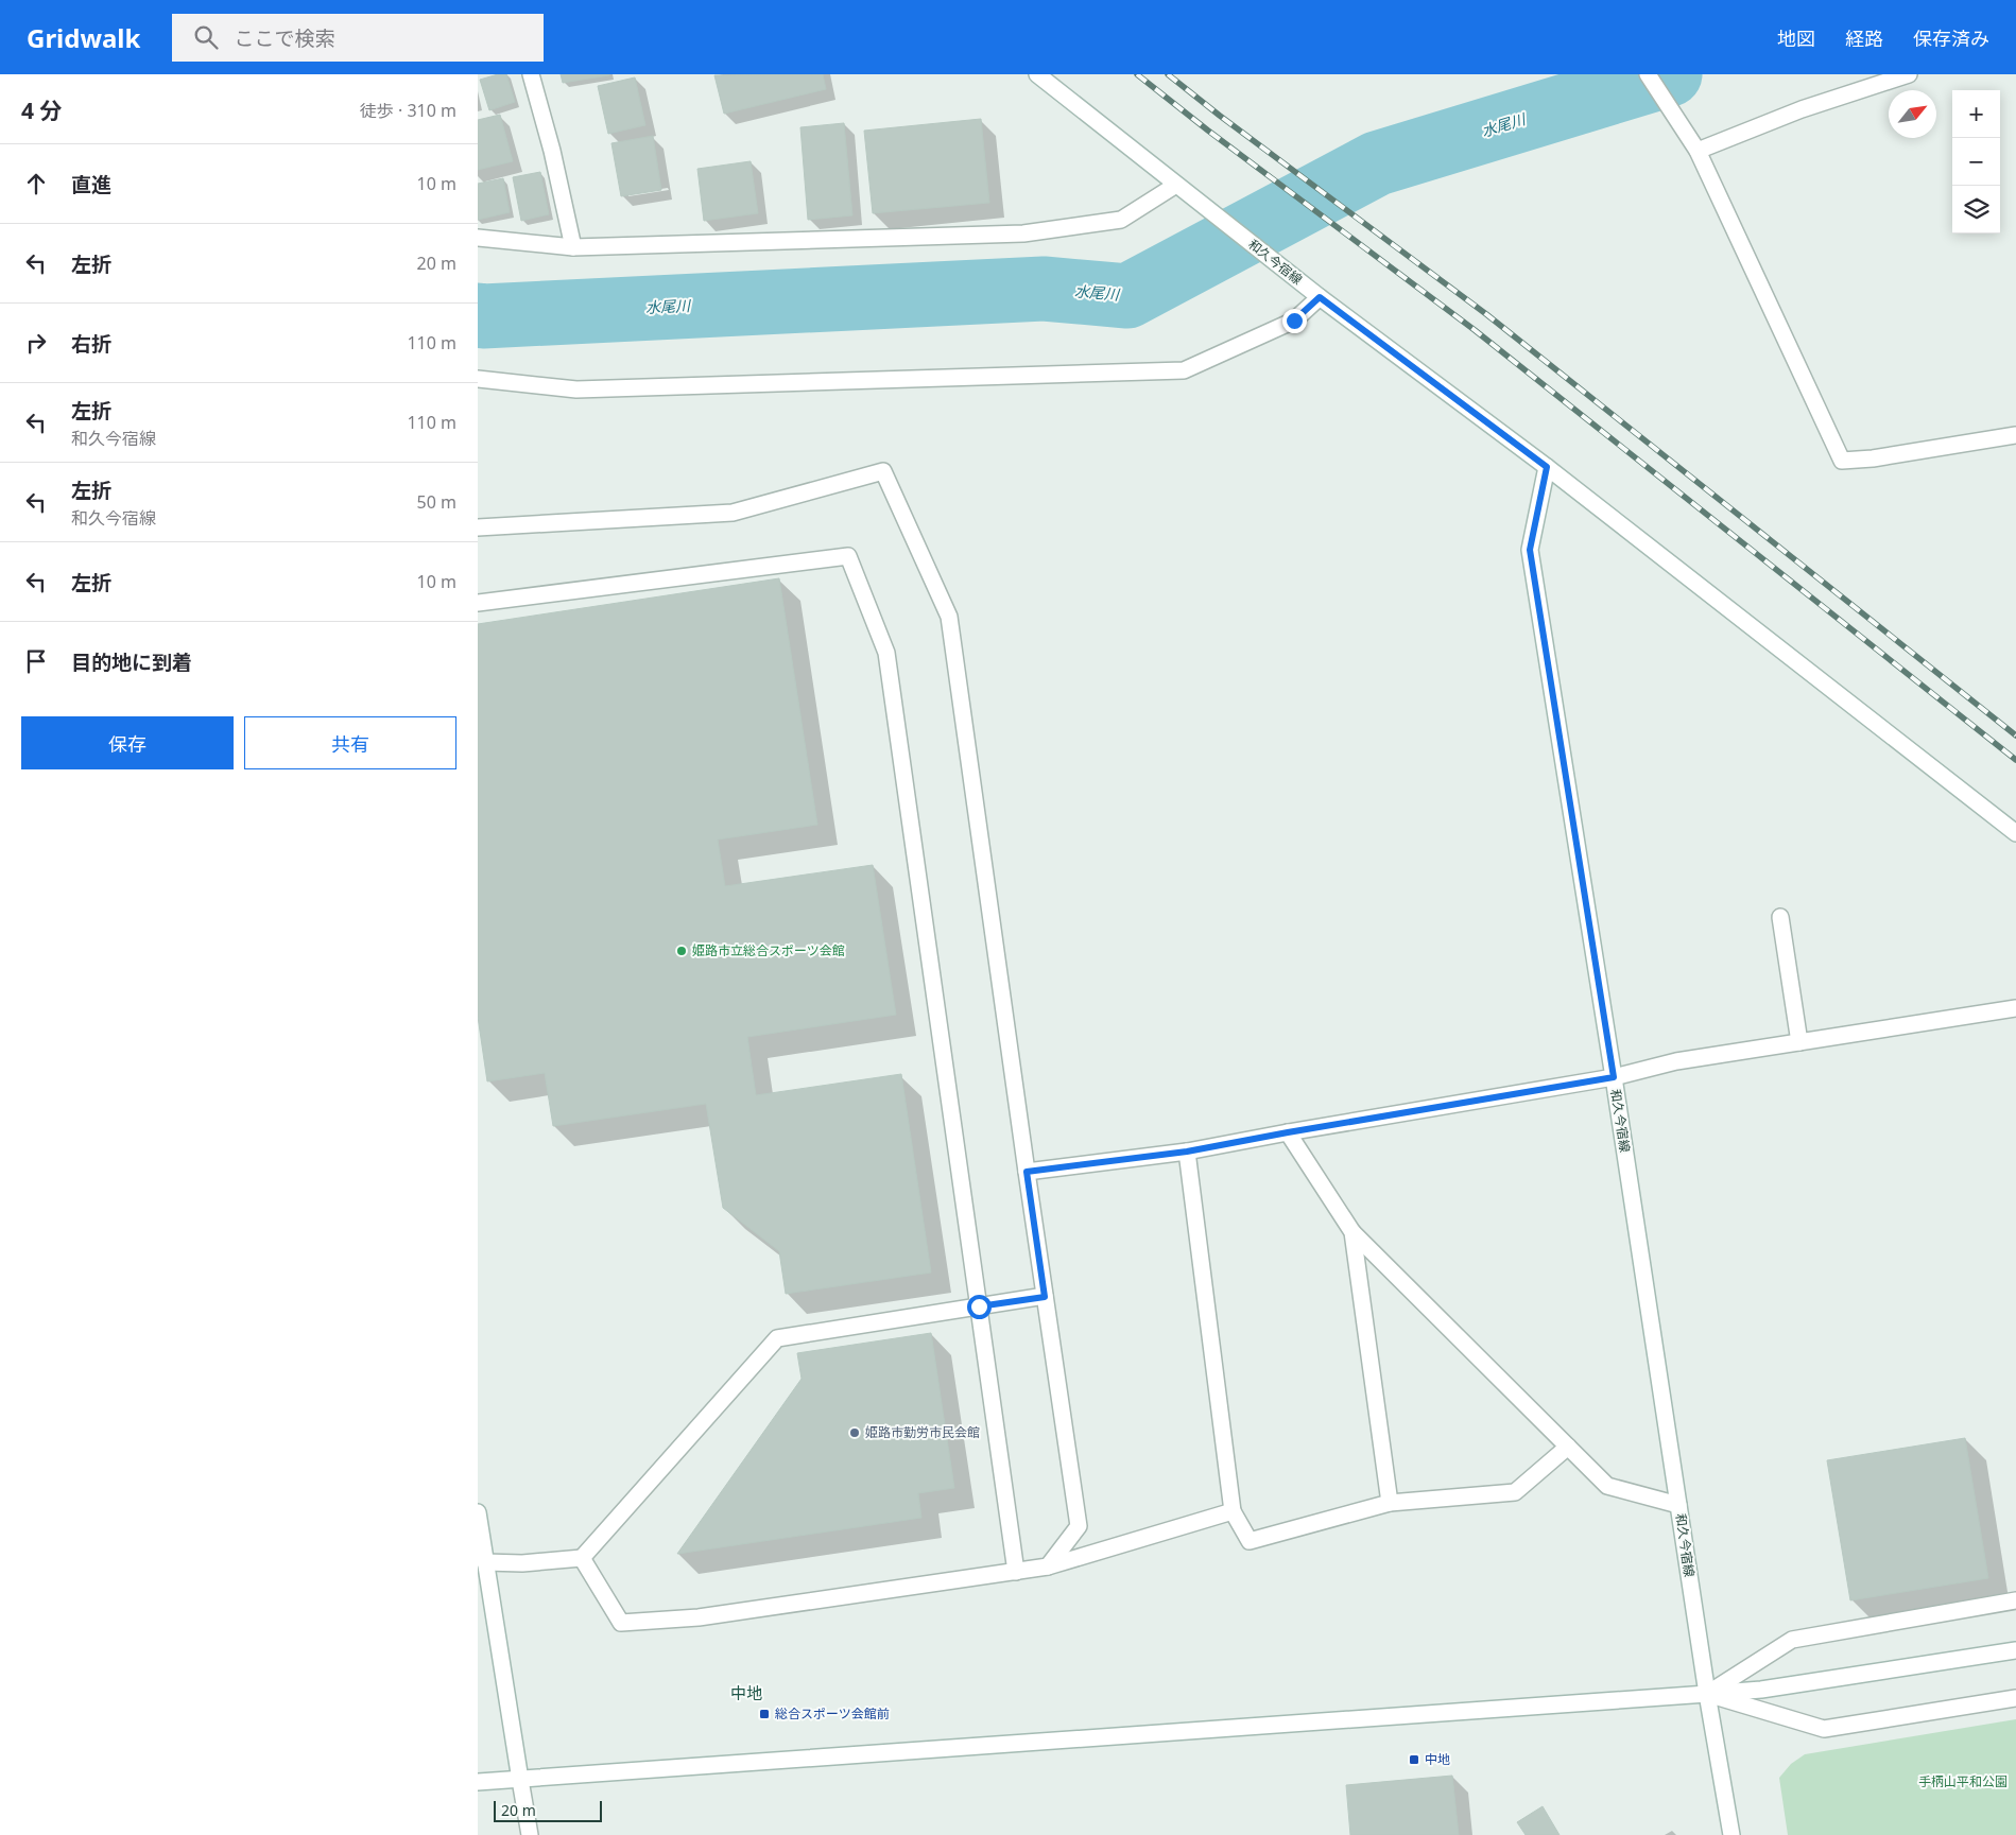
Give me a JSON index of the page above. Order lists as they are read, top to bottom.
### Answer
{
  "streets": {
    "street": ["和久今宿線"]
  },
  "districts": ["中地"],
  "water": ["水尾川"],
  "parks": ["手柄山平和公園"],
  "places": {
    "other": ["姫路市立総合スポーツ会館", "姫路市勤労市民会館"],
    "transit": ["総合スポーツ会館前", "中地"]
  },
  "scale_bar": "20 m",
  "north": "top right",
  "page": {
    "header": "Gridwalk",
    "search": "ここで検索",
    "nav": ["地図", "経路", "保存済み"],
    "heading": ["4 分", "徒歩 · 310 m"],
    "map_buttons": ["+", "−"],
    "list": [
      ["直進", "10 m"],
      ["左折", "20 m"],
      ["右折", "110 m"],
      ["左折", "和久今宿線", "110 m"],
      ["左折", "和久今宿線", "50 m"],
      ["左折", "10 m"],
      "目的地に到着"
    ],
    "buttons": ["保存", "共有"],
    "scale": "20 m"
  }
}
